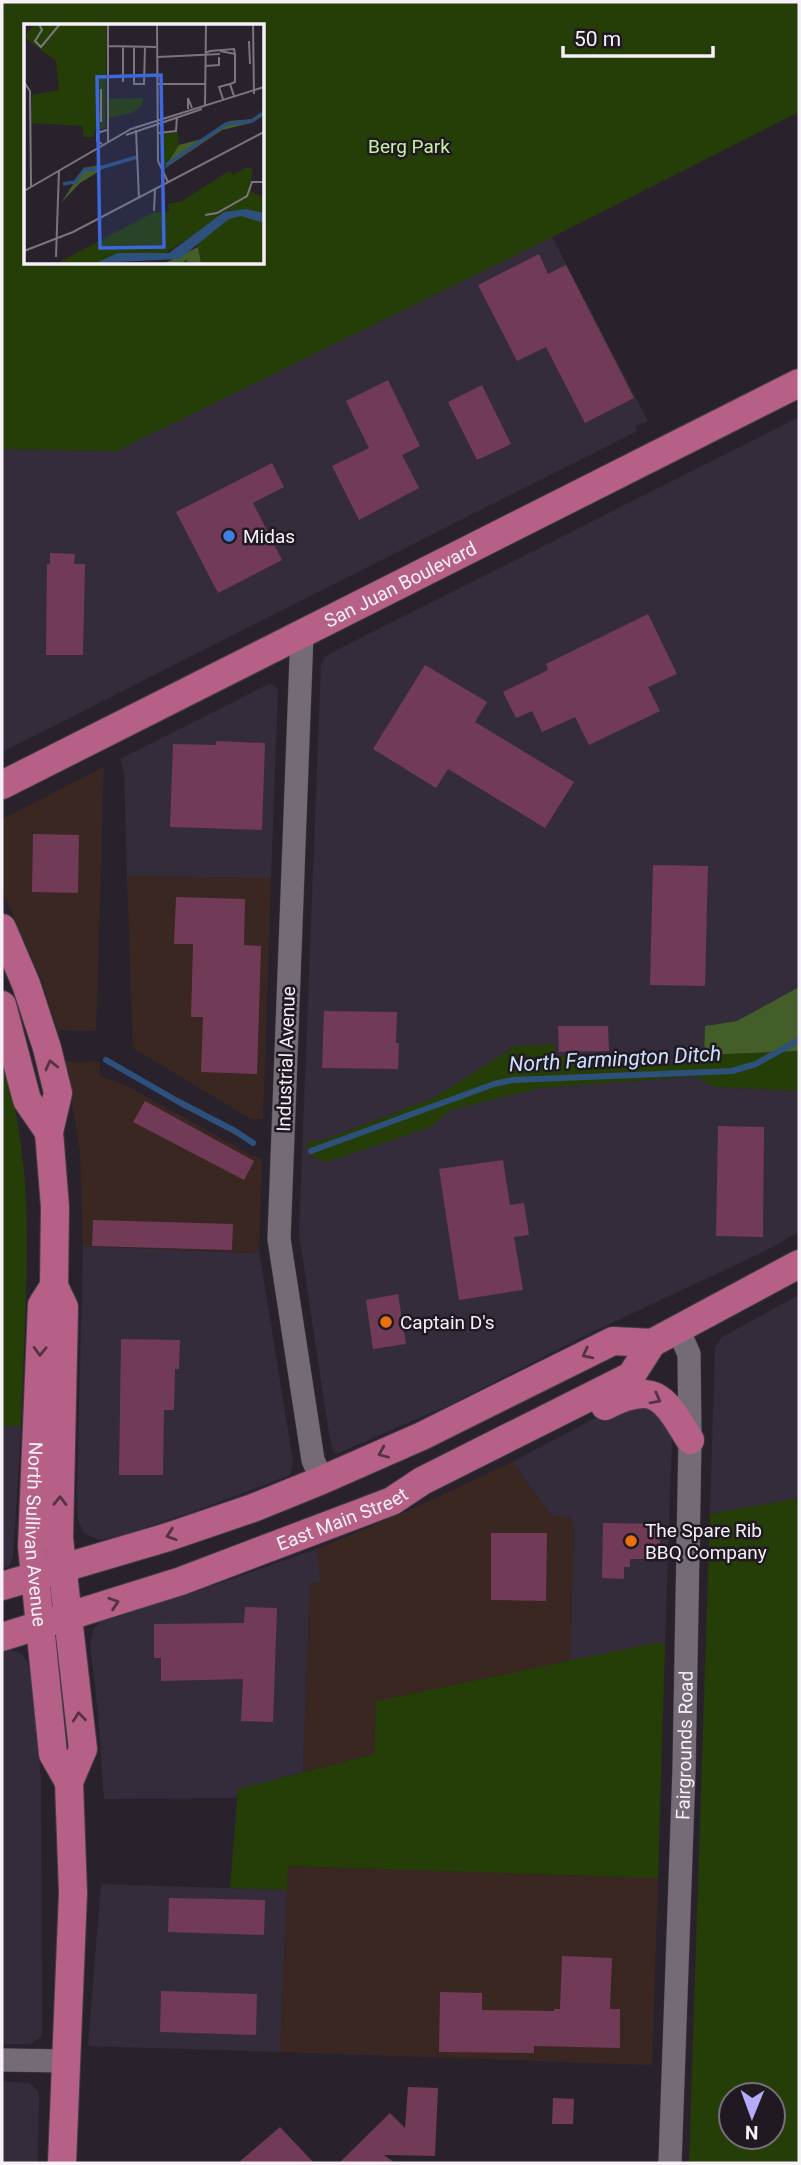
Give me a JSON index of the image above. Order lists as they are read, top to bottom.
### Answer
{
  "streets": {
    "main road": ["San Juan Boulevard", "East Main Street", "North Sullivan Avenue"],
    "street": ["Industrial Avenue", "Fairgrounds Road"]
  },
  "crossings": [
    ["San Juan Boulevard", "Industrial Avenue"],
    ["East Main Street", "North Sullivan Avenue"],
    ["East Main Street", "Fairgrounds Road"]
  ],
  "water": ["North Farmington Ditch"],
  "parks": ["Berg Park"],
  "places": ["Midas", "Captain D's", "The Spare Rib BBQ Company"],
  "scale_bar": "50 m",
  "north": "bottom"
}
